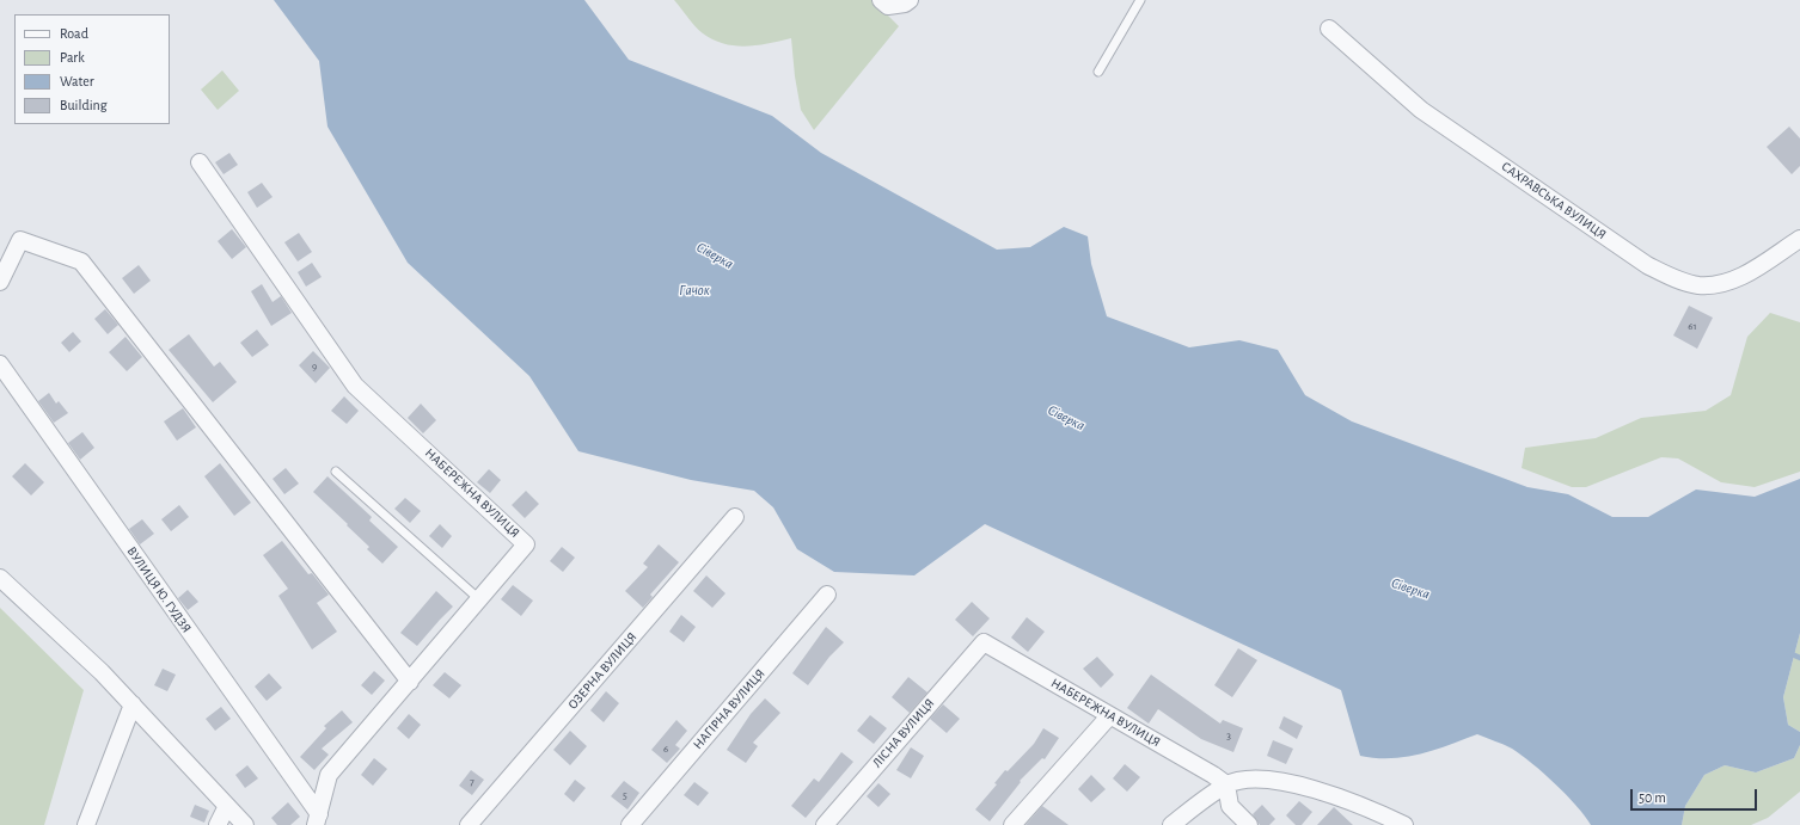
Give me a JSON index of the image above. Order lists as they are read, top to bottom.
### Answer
{
  "streets": {
    "street": [
      "САХРАВСЬКА ВУЛИЦЯ",
      "НАБЕРЕЖНА ВУЛИЦЯ",
      "ВУЛИЦЯ Ю. ГУДЗЯ",
      "ОЗЕРНА ВУЛИЦЯ",
      "НАГІРНА ВУЛИЦЯ",
      "ЛІСНА ВУЛИЦЯ"
    ]
  },
  "crossings": [
    ["НАБЕРЕЖНА ВУЛИЦЯ", "ВУЛИЦЯ Ю. ГУДЗЯ"],
    ["НАБЕРЕЖНА ВУЛИЦЯ", "ЛІСНА ВУЛИЦЯ"]
  ],
  "water": ["Сіверка", "Гачок"],
  "house_numbers": [
    "61",
    "9",
    "3",
    "6",
    "7",
    "5"
  ],
  "legend": [
    "Road",
    "Park",
    "Water",
    "Building"
  ],
  "scale_bar": "50 m"
}
